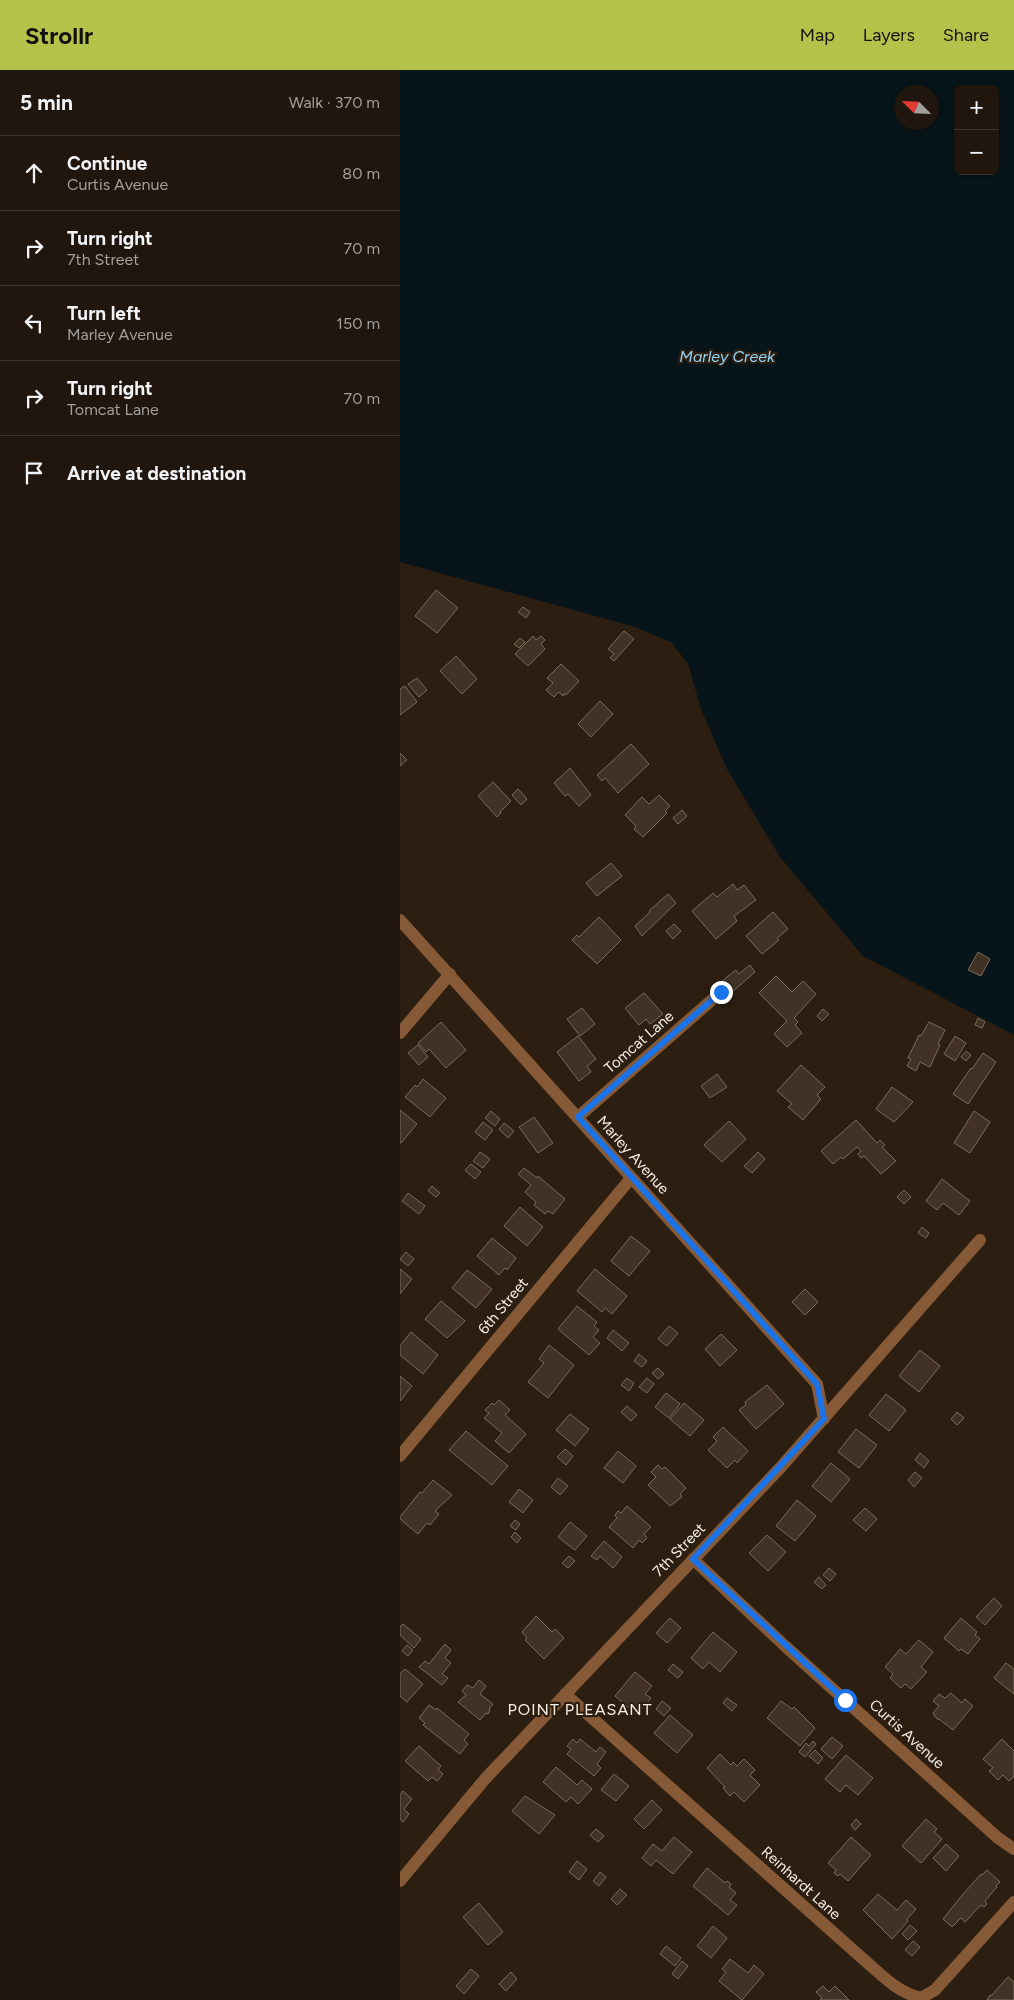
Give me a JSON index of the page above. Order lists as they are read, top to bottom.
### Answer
{
  "streets": {
    "street": [
      "Tomcat Lane",
      "Marley Avenue",
      "6th Street",
      "7th Street",
      "Curtis Avenue",
      "Reinhardt Lane"
    ]
  },
  "crossings": [
    ["Tomcat Lane", "Marley Avenue"],
    ["Marley Avenue", "6th Street"],
    ["Marley Avenue", "7th Street"],
    ["7th Street", "Curtis Avenue"],
    ["7th Street", "Reinhardt Lane"]
  ],
  "districts": ["POINT PLEASANT"],
  "water": ["Marley Creek"],
  "north": "top left",
  "page": {
    "header": "Strollr",
    "nav": ["Map", "Layers", "Share"],
    "heading": ["5 min", "Walk · 370 m"],
    "map_buttons": ["+", "−"],
    "list": [
      ["Continue", "Curtis Avenue", "80 m"],
      ["Turn right", "7th Street", "70 m"],
      ["Turn left", "Marley Avenue", "150 m"],
      ["Turn right", "Tomcat Lane", "70 m"],
      "Arrive at destination"
    ]
  }
}
